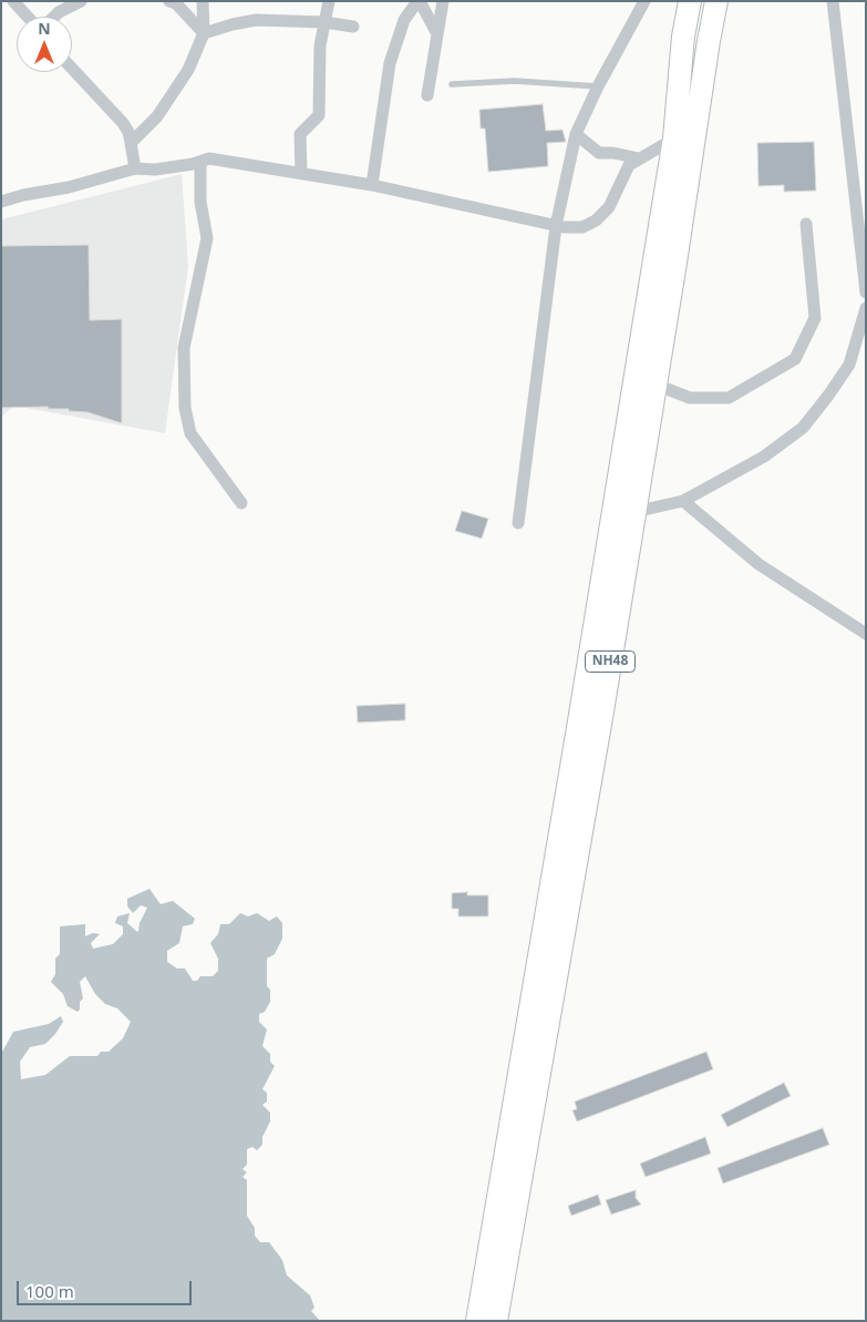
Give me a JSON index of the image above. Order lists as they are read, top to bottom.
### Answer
{
  "streets": {
    "highway": ["NH48"]
  },
  "scale_bar": "100 m",
  "north": "top"
}
